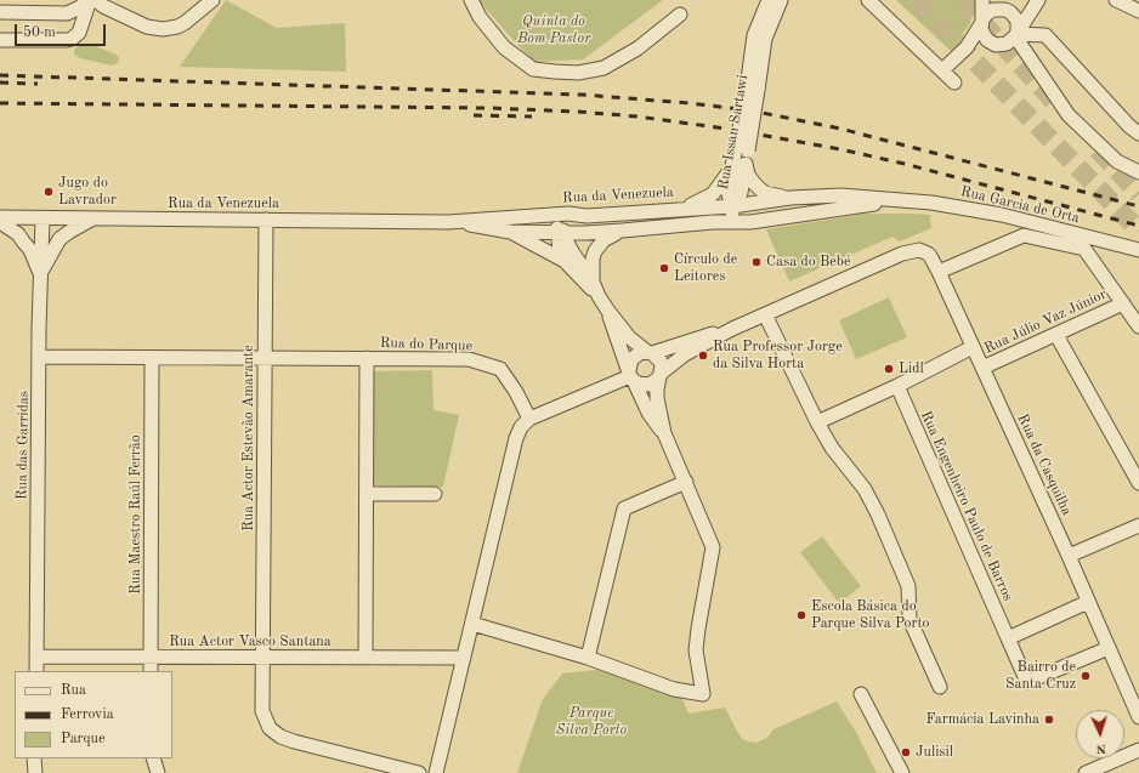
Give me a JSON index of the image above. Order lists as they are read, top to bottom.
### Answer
{
  "streets": {
    "street": [
      "Rua Issan Sartawi",
      "Rua da Venezuela",
      "Rua Garcia de Orta",
      "Rua Júlio Vaz Júnior",
      "Rua do Parque",
      "Rua Actor Estevão Amarante",
      "Rua das Garridas",
      "Rua da Casquilha",
      "Rua Engenheiro Paulo de Barros",
      "Rua Maestro Raúl Ferrão",
      "Rua Actor Vasco Santana"
    ]
  },
  "crossings": [
    ["Rua Issan Sartawi", "Rua da Venezuela"],
    ["Rua Issan Sartawi", "Rua Garcia de Orta"],
    ["Rua da Venezuela", "Rua Garcia de Orta"],
    ["Rua da Venezuela", "Rua Actor Estevão Amarante"],
    ["Rua da Venezuela", "Rua das Garridas"],
    ["Rua Júlio Vaz Júnior", "Rua da Casquilha"],
    ["Rua do Parque", "Rua Actor Estevão Amarante"],
    ["Rua do Parque", "Rua das Garridas"],
    ["Rua do Parque", "Rua Maestro Raúl Ferrão"],
    ["Rua Actor Estevão Amarante", "Rua Actor Vasco Santana"],
    ["Rua das Garridas", "Rua Actor Vasco Santana"],
    ["Rua da Casquilha", "Rua Engenheiro Paulo de Barros"],
    ["Rua Maestro Raúl Ferrão", "Rua Actor Vasco Santana"]
  ],
  "parks": ["Quinta do Bom Pastor", "Parque Silva Porto"],
  "places": [
    "Jugo do Lavrador",
    "Casa do Bebé",
    "Círculo de Leitores",
    "Rua Professor Jorge da Silva Horta",
    "Lidl",
    "Escola Básica do Parque Silva Porto",
    "Bairro de Santa Cruz",
    "Farmácia Lavinha",
    "Julisil"
  ],
  "legend": ["Rua", "Ferrovia", "Parque"],
  "scale_bar": "50 m",
  "north": "bottom"
}
